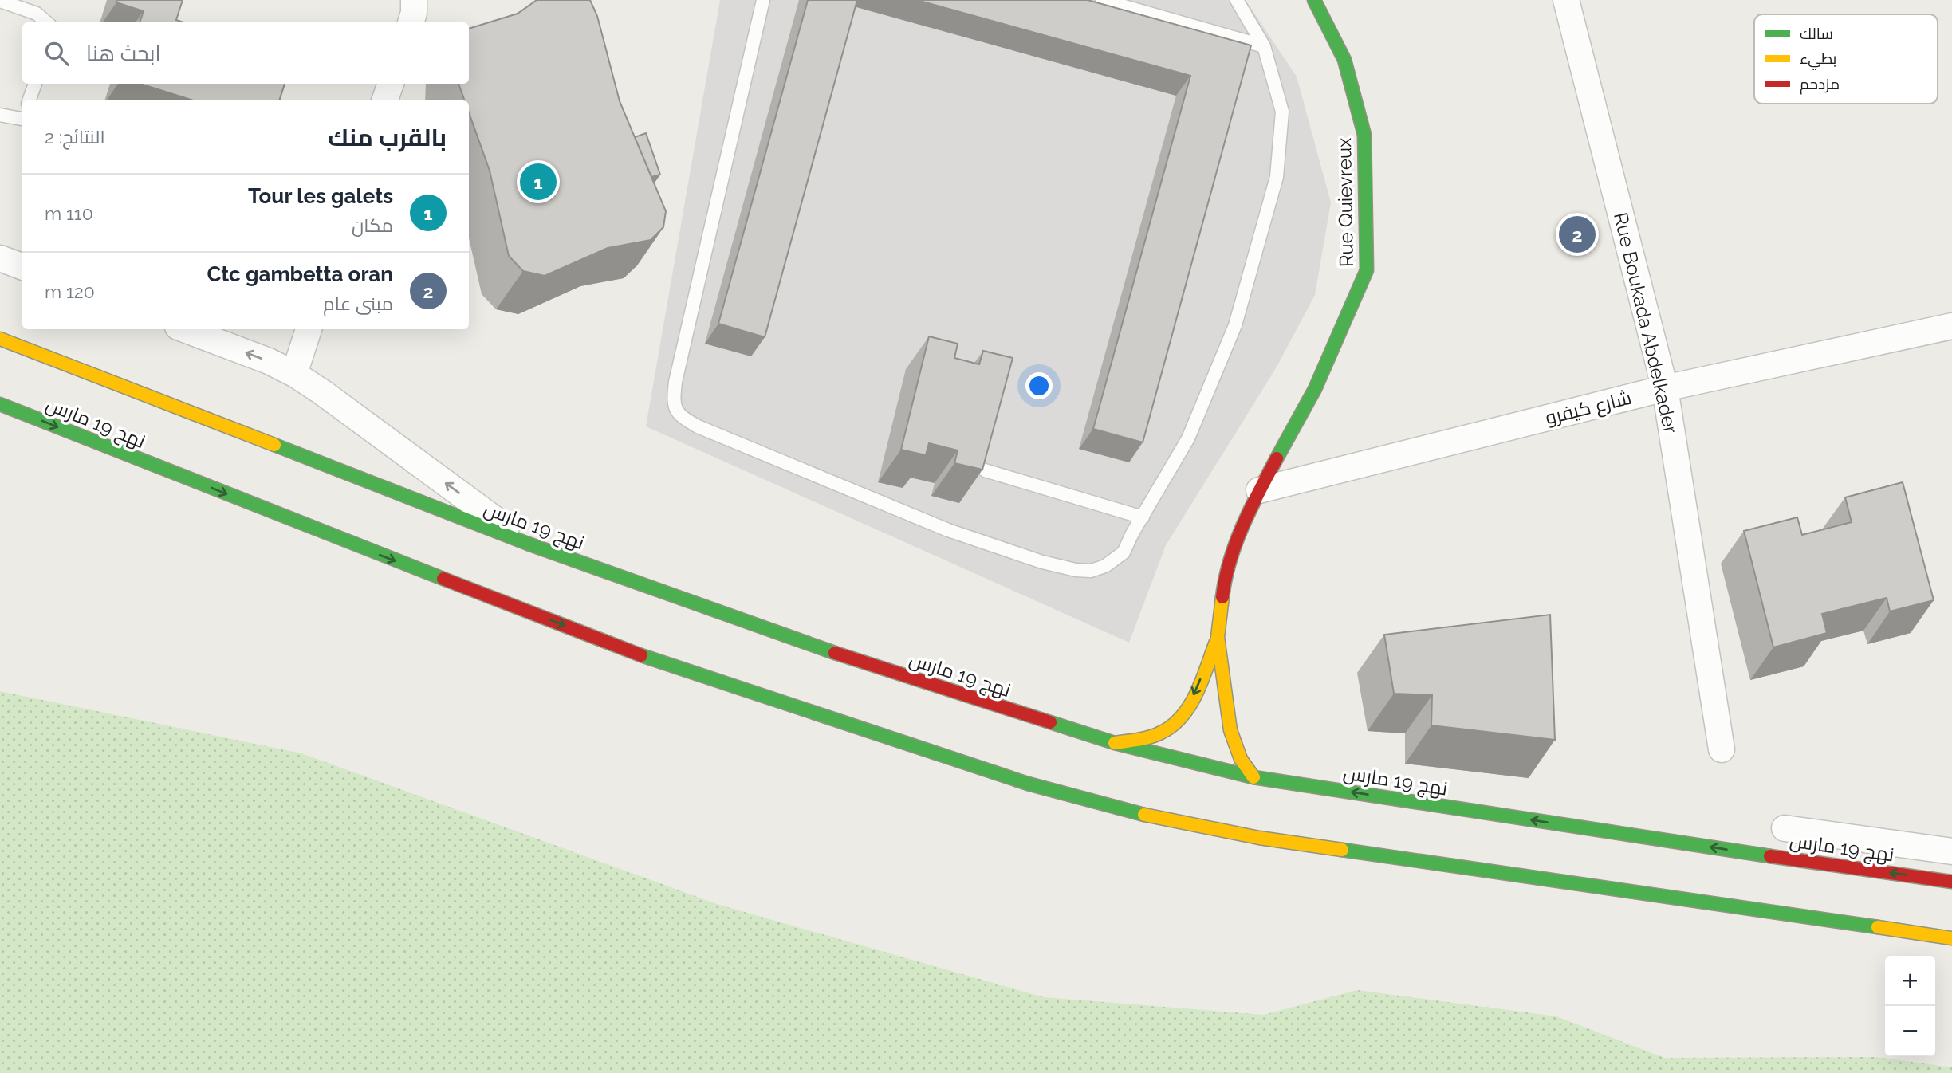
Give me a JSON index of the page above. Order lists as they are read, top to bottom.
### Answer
{
  "streets": {
    "main road": ["Rue Quievreux", "نهج 19 مارس"],
    "street": ["Rue Boukada Abdelkader", "شارع كيفرو"]
  },
  "crossings": [
    ["Rue Quievreux", "شارع كيفرو"],
    ["Rue Boukada Abdelkader", "شارع كيفرو"]
  ],
  "legend": ["سالك", "بطيء", "مزدحم"],
  "page": {
    "search": "ابحث هنا",
    "heading": ["بالقرب منك", "النتائج: 2"],
    "pins": ["1", "2"],
    "list": [
      {
        "mark": "1",
        "name": "Tour les galets",
        "note": "مكان",
        "value": "110 m"
      },
      {
        "mark": "2",
        "name": "Ctc gambetta oran",
        "note": "مبنى عام",
        "value": "120 m"
      }
    ],
    "map_buttons": ["+", "−"]
  }
}
